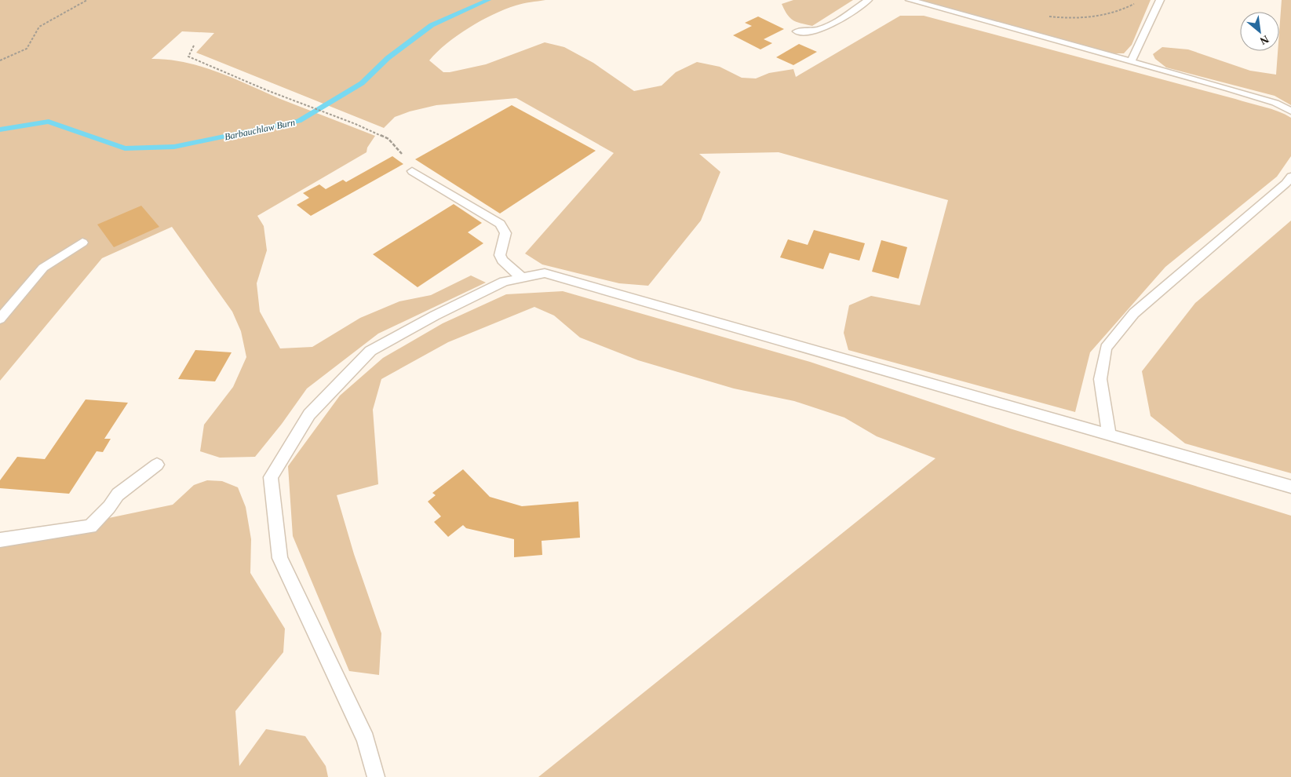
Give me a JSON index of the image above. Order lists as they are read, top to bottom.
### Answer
{
  "water": ["Barbauchlaw Burn"],
  "north": "bottom right"
}
